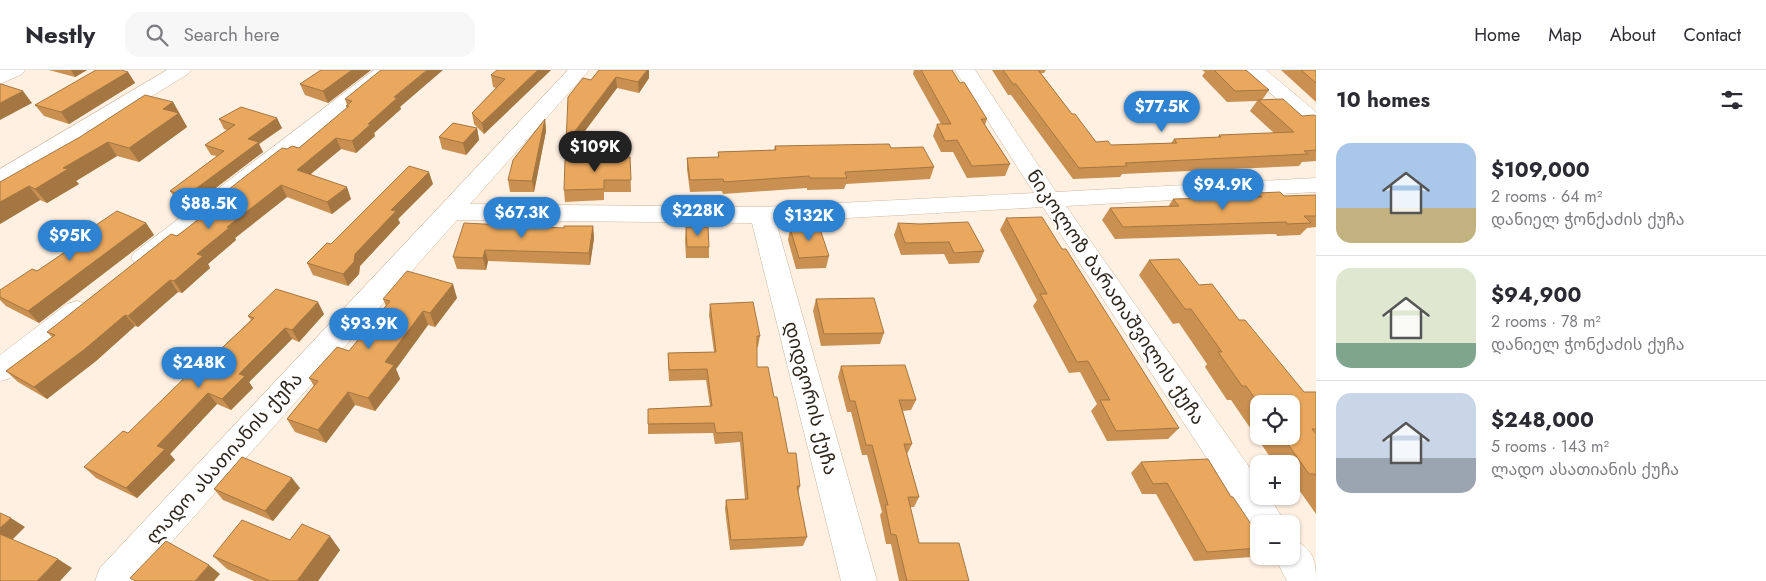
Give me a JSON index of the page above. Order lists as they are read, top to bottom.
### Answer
{
  "streets": {
    "street": ["ნიკოლოზ ბარათაშვილის ქუჩა", "დიდგორის ქუჩა", "ლადო ასათიანის ქუჩა"]
  },
  "page": {
    "header": "Nestly",
    "search": "Search here",
    "nav": [
      "Home",
      "Map",
      "About",
      "Contact"
    ],
    "heading": "10 homes",
    "price": [
      "$77.5K",
      "$109K",
      "$94.9K",
      "$88.5K",
      "$228K",
      "$67.3K",
      "$132K",
      "$95K",
      "$93.9K",
      "$248K"
    ],
    "list": [
      {
        "name": "$109,000",
        "note": "2 rooms · 64 m² · დანიელ ჭონქაძის ქუჩა"
      },
      {
        "name": "$94,900",
        "note": "2 rooms · 78 m² · დანიელ ჭონქაძის ქუჩა"
      },
      {
        "name": "$248,000",
        "note": "5 rooms · 143 m² · ლადო ასათიანის ქუჩა"
      }
    ],
    "map_buttons": ["+", "−"]
  }
}
